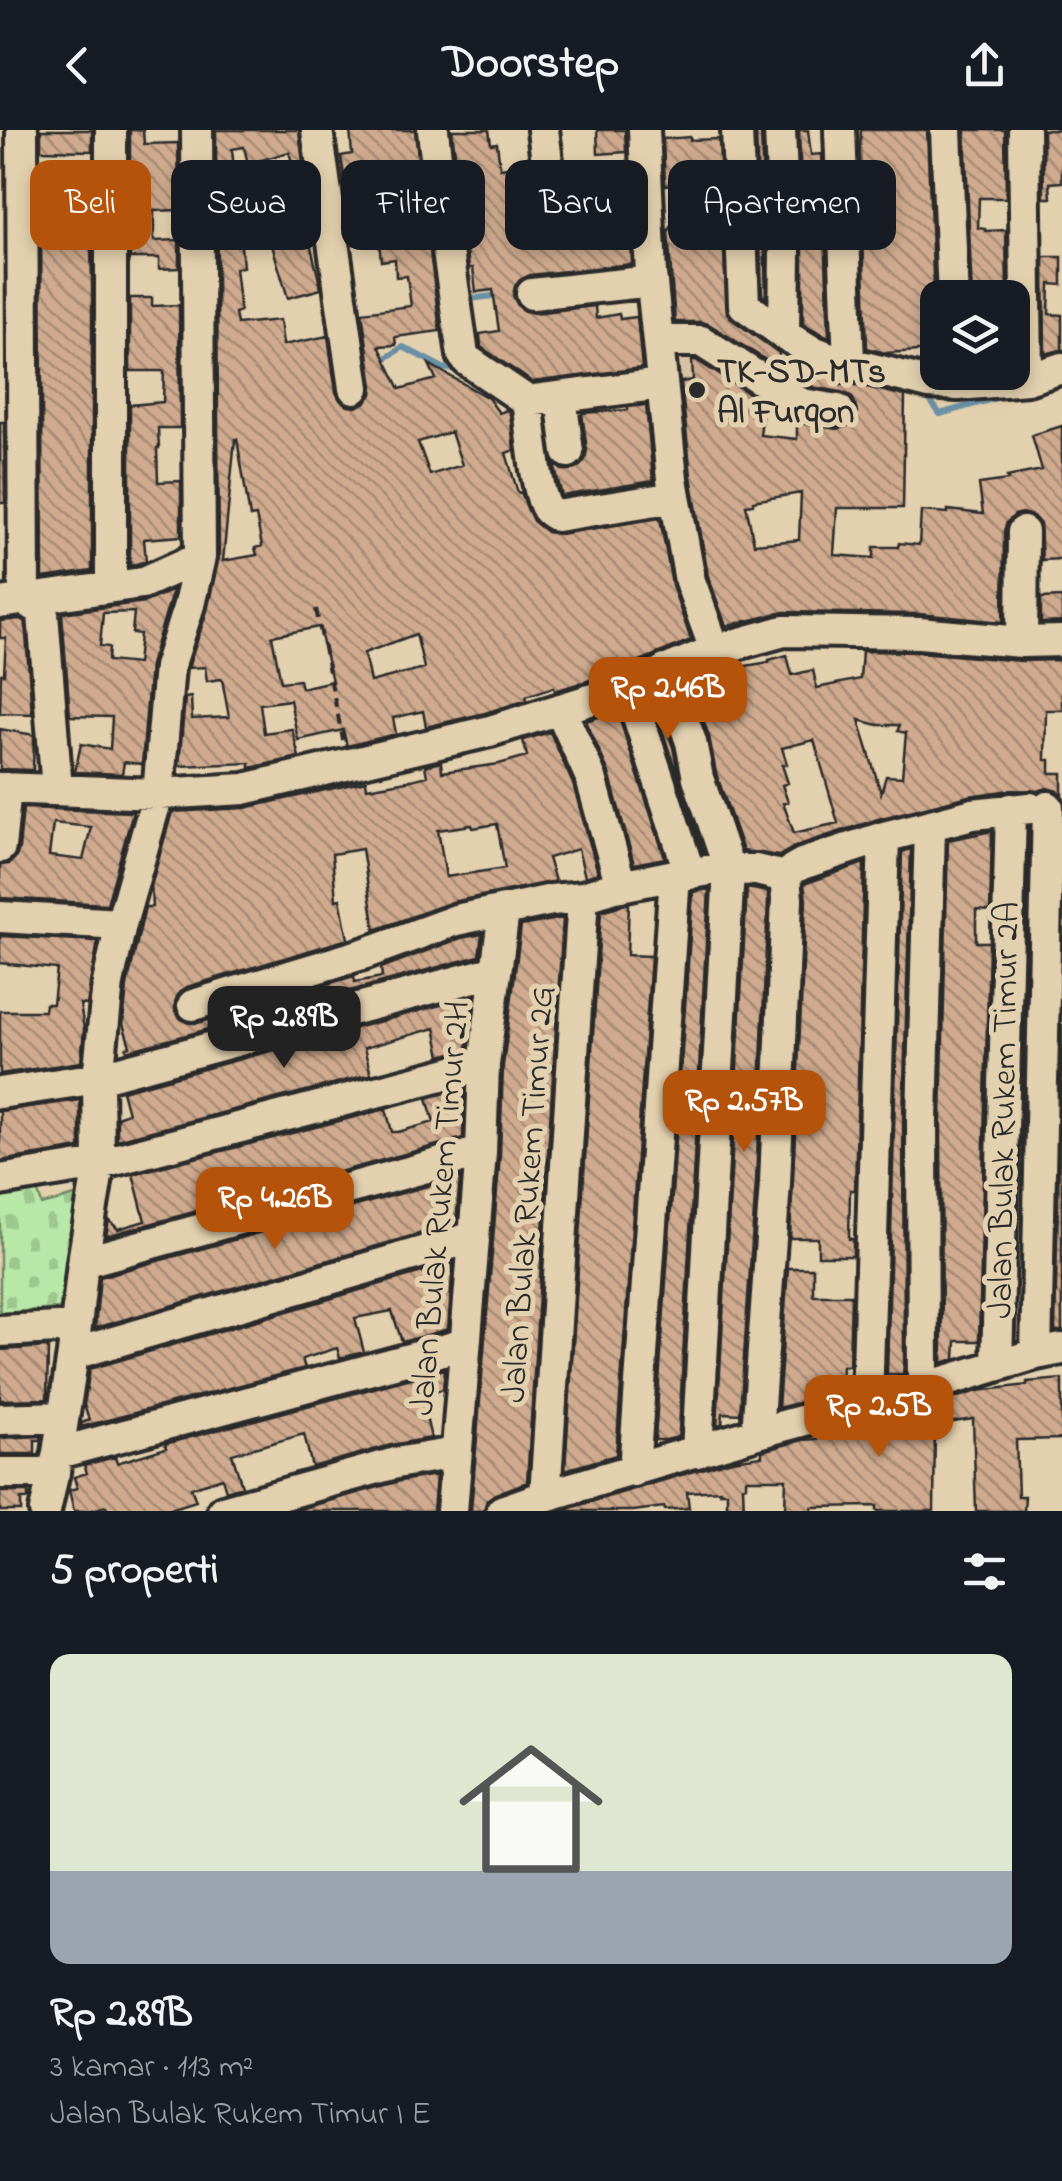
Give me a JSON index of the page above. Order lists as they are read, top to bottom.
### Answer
{
  "streets": {
    "street": ["Jalan Bulak Rukem Timur 2A", "Jalan Bulak Rukem Timur 2G", "Jalan Bulak Rukem Timur 2H"]
  },
  "places": ["TK-SD-MTs Al Furqon"],
  "page": {
    "header": "Doorstep",
    "chip": [
      "Beli",
      "Sewa",
      "Filter",
      "Baru",
      "Apartemen"
    ],
    "price": [
      "Rp 2.46B",
      "Rp 2.89B",
      "Rp 2.57B",
      "Rp 4.26B",
      "Rp 2.5B"
    ],
    "heading": "5 properti",
    "list": [
      {
        "name": "Rp 2.89B",
        "note": "3 kamar · 113 m² · Jalan Bulak Rukem Timur I E"
      }
    ]
  }
}
